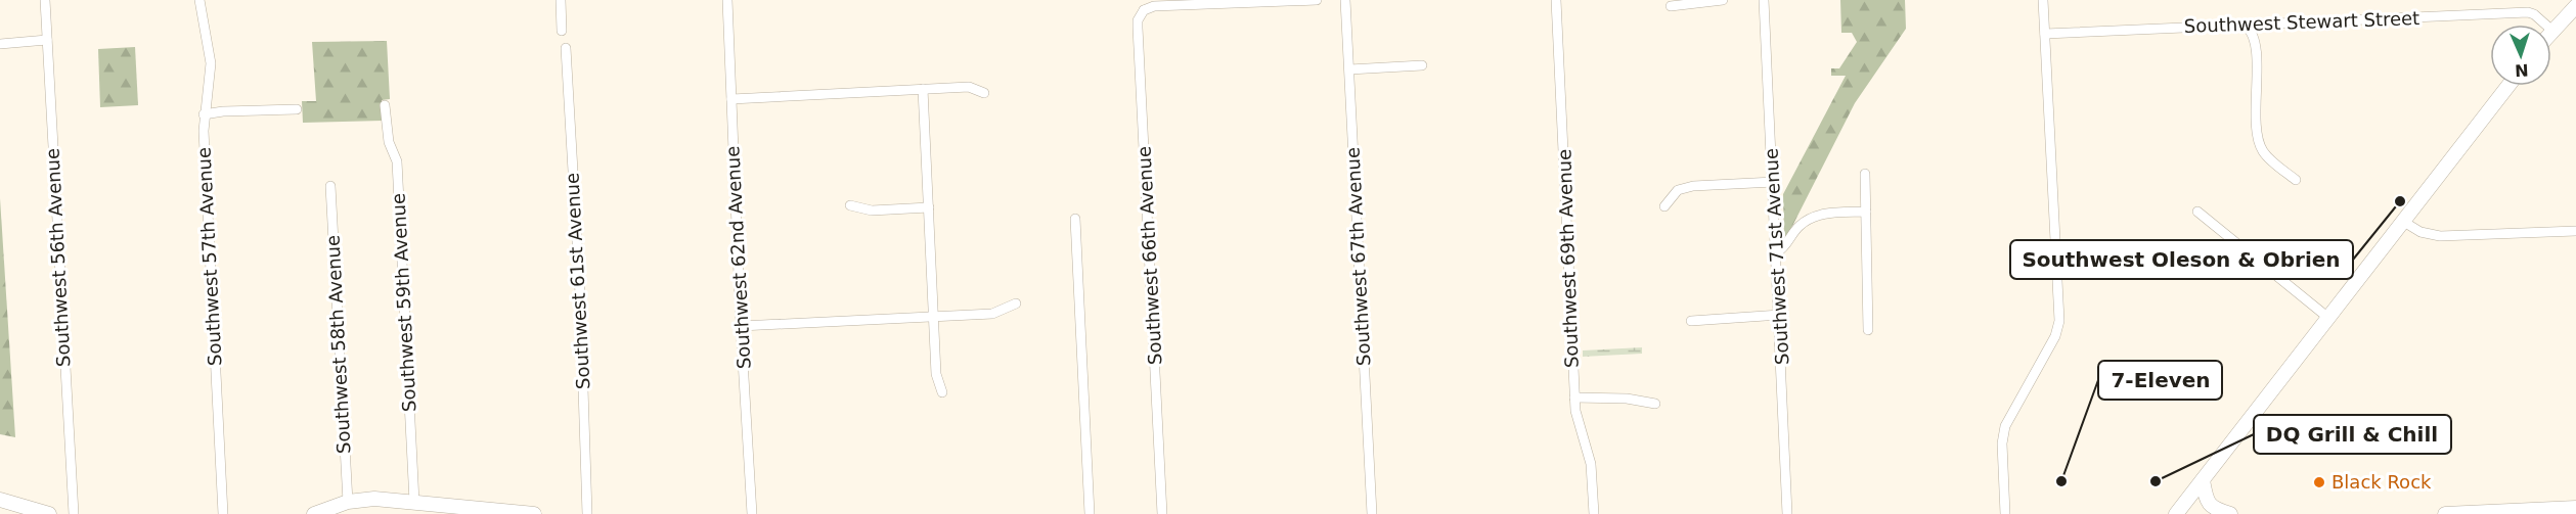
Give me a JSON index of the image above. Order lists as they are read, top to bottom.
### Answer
{
  "streets": {
    "street": [
      "Southwest Stewart Street",
      "Southwest 66th Avenue",
      "Southwest 57th Avenue",
      "Southwest 67th Avenue",
      "Southwest 71st Avenue",
      "Southwest 56th Avenue",
      "Southwest 62nd Avenue",
      "Southwest 69th Avenue",
      "Southwest 61st Avenue",
      "Southwest 59th Avenue",
      "Southwest 58th Avenue"
    ]
  },
  "places": [
    "Southwest Oleson & Obrien",
    "7-Eleven",
    "DQ Grill & Chill",
    "Black Rock"
  ],
  "north": "bottom"
}
